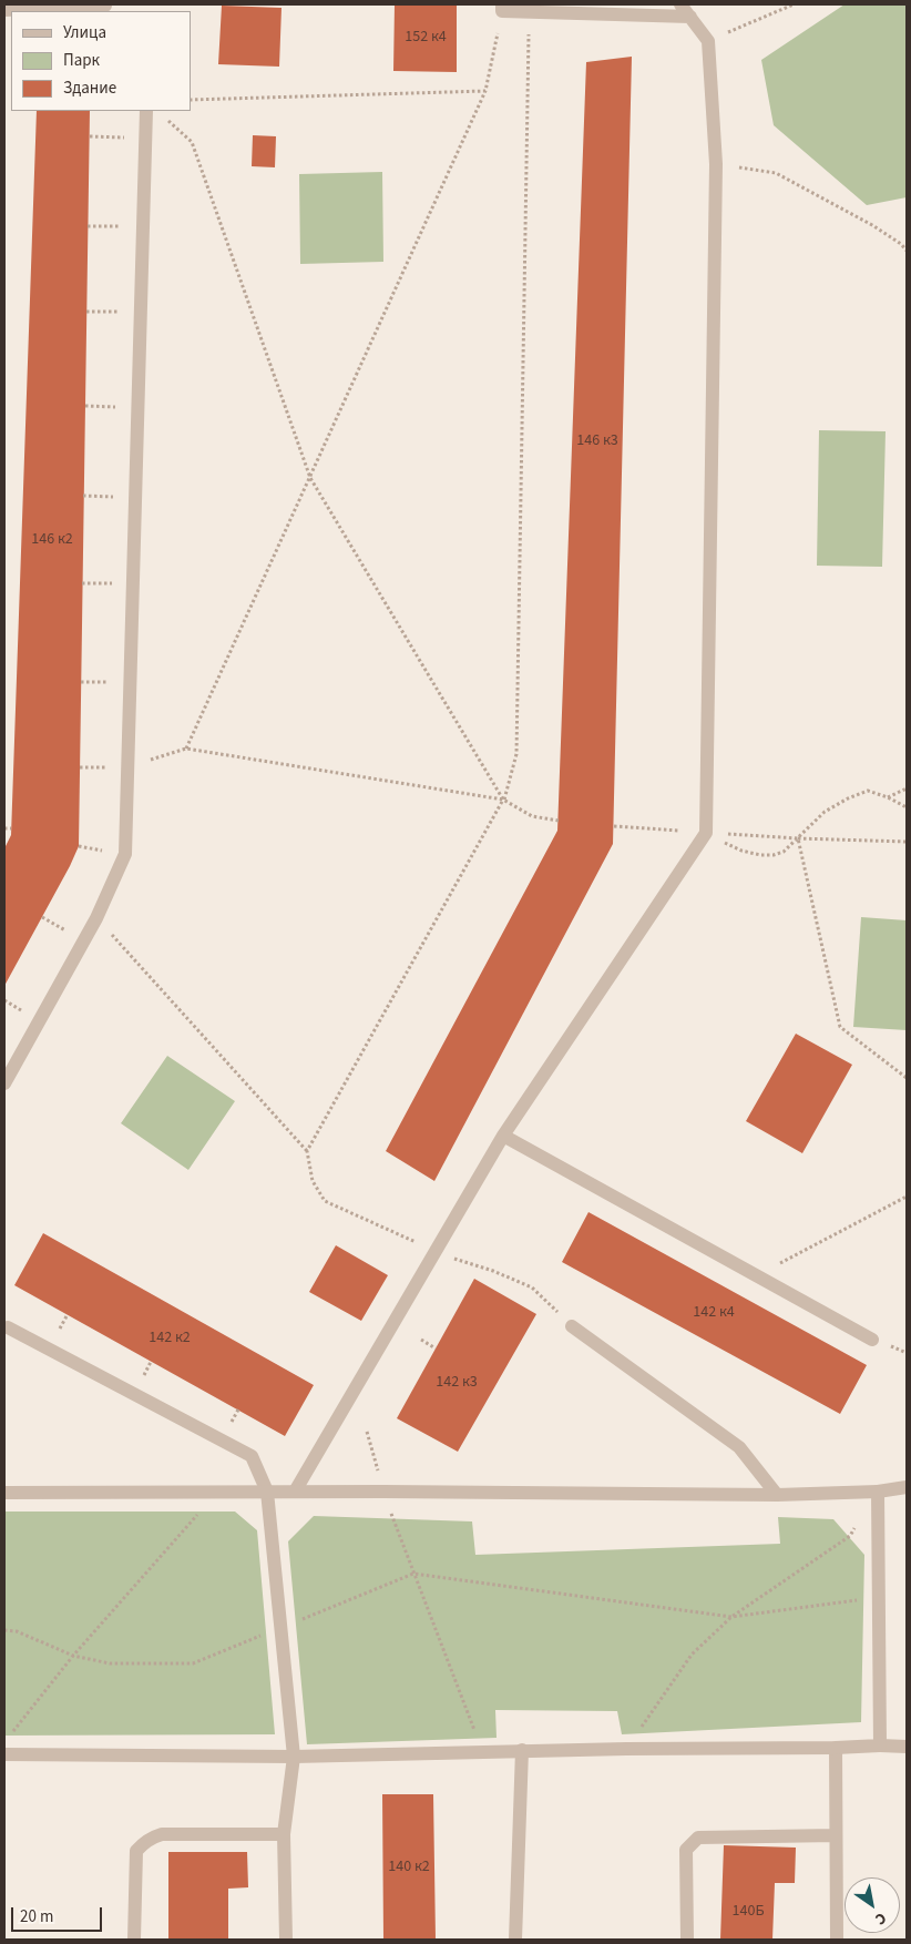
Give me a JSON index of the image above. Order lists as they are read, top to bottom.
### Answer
{
  "house_numbers": [
    "152 к4",
    "146 к3",
    "146 к2",
    "142 к4",
    "142 к2",
    "142 к3",
    "140 к2",
    "140Б"
  ],
  "legend": ["Улица", "Парк", "Здание"],
  "scale_bar": "20 m",
  "north": "bottom right"
}
